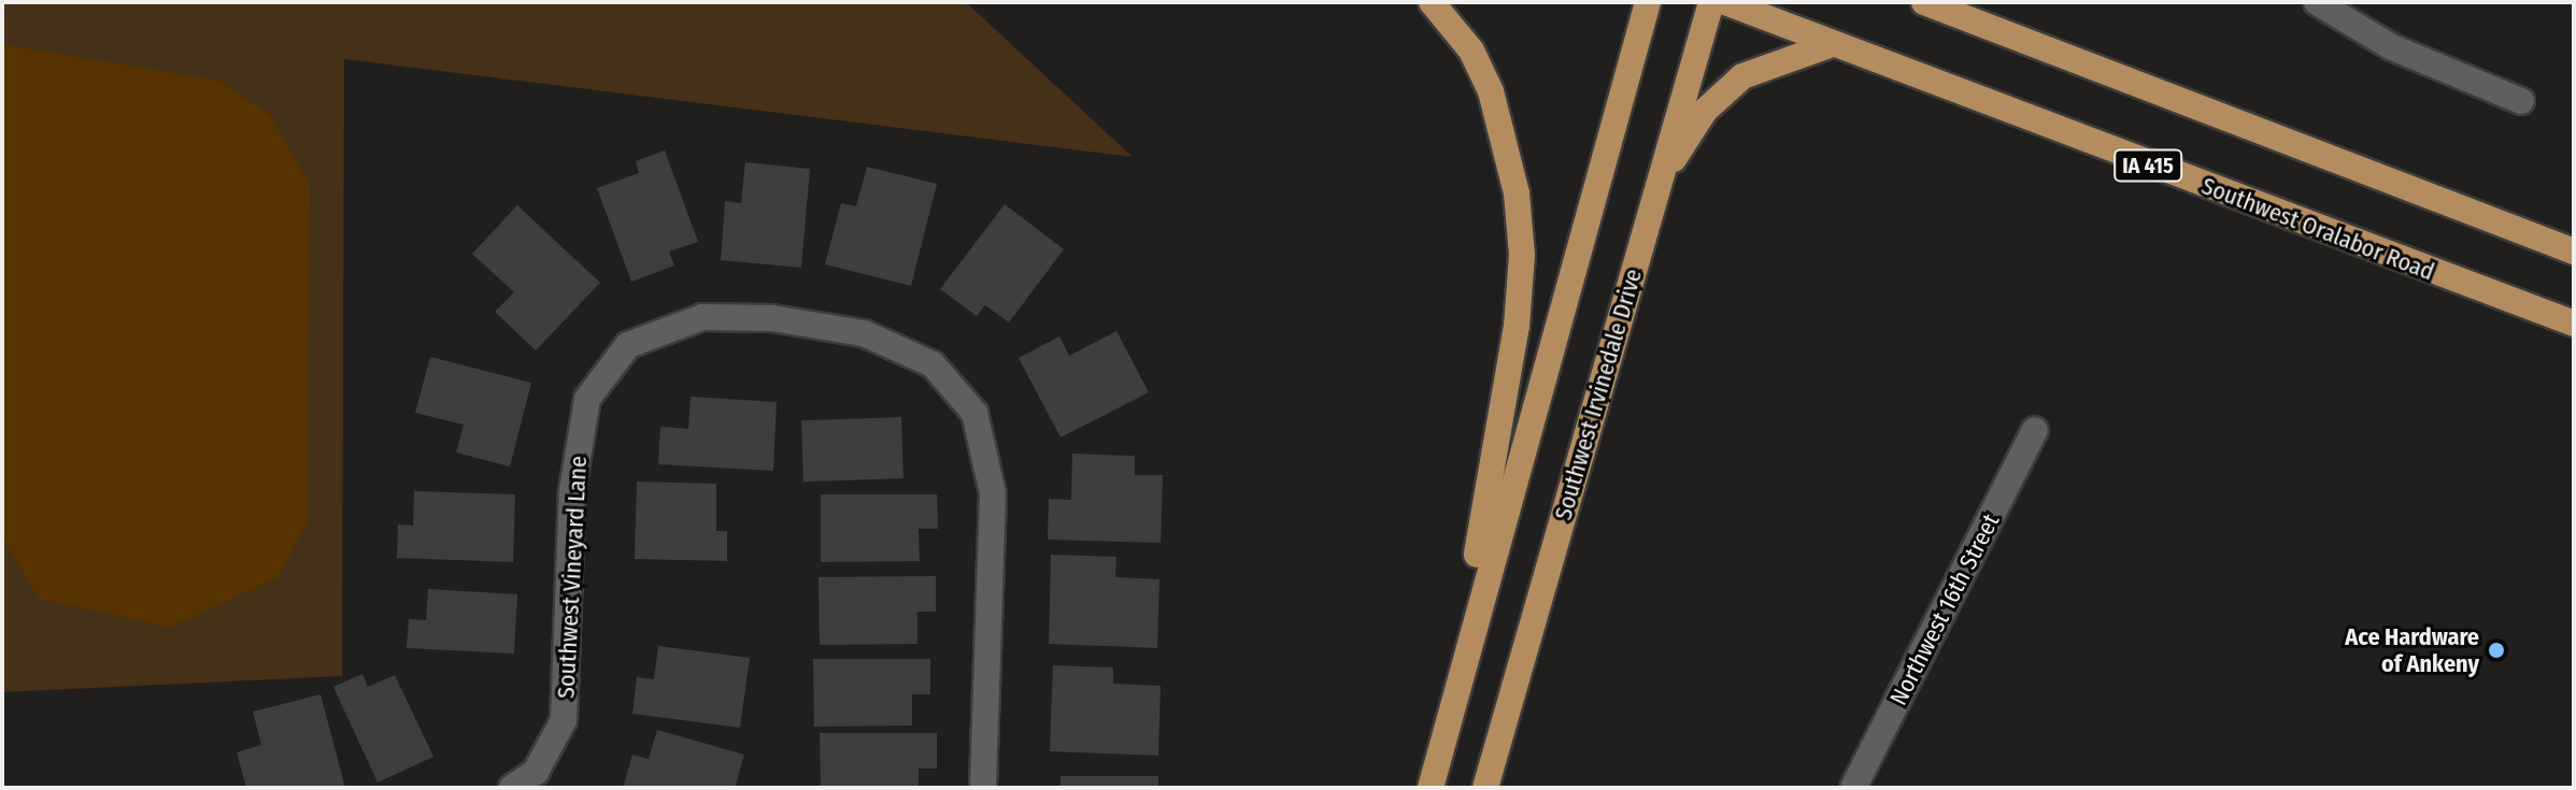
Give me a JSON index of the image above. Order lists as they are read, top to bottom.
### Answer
{
  "streets": {
    "main road": ["IA 415", "Southwest Oralabor Road", "Southwest Irvinedale Drive"],
    "street": ["Southwest Vineyard Lane", "Northwest 16th Street"]
  },
  "places": ["Ace Hardware of Ankeny"]
}
